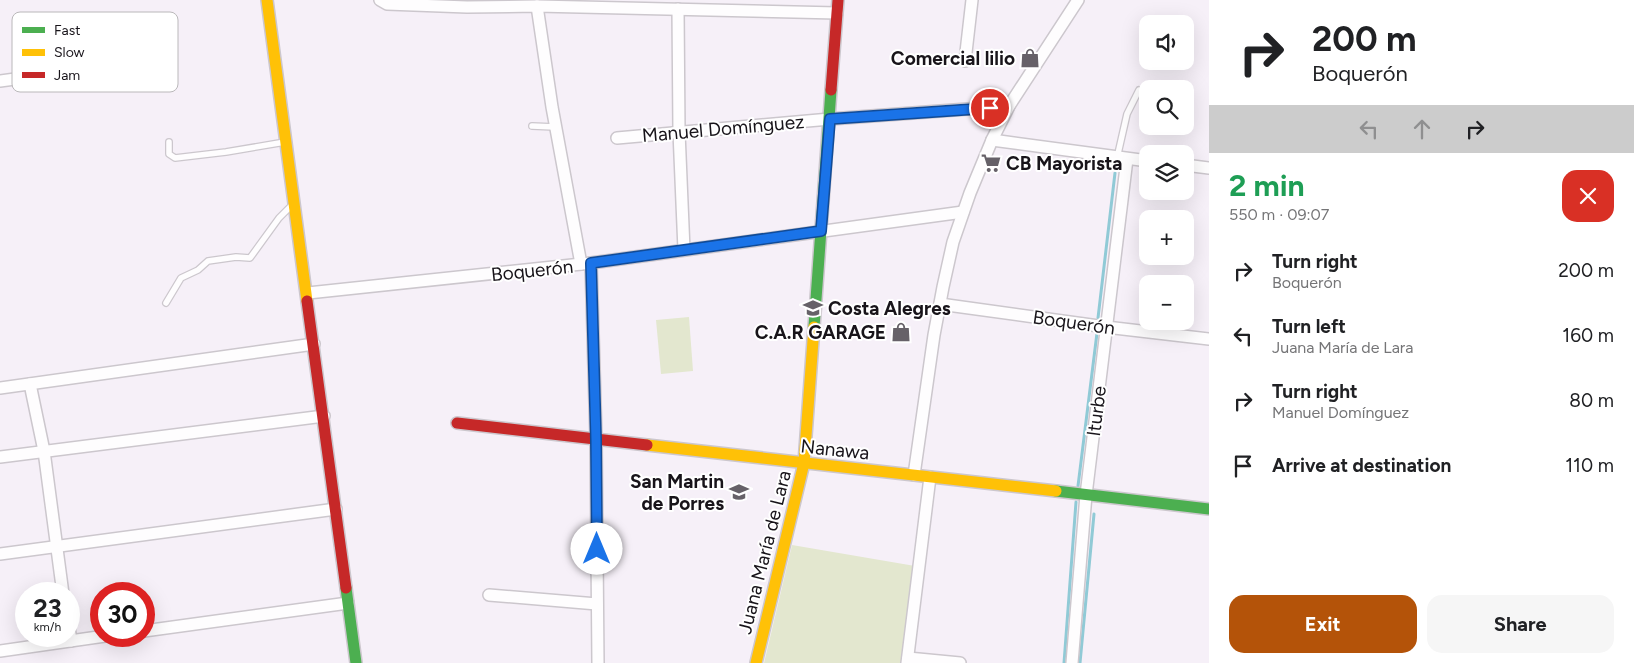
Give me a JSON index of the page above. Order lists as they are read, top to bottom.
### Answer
{
  "streets": {
    "street": [
      "Manuel Domínguez",
      "Boquerón",
      "Iturbe",
      "Nanawa",
      "Juana María de Lara"
    ]
  },
  "crossings": [
    ["Manuel Domínguez", "Juana María de Lara"],
    ["Boquerón", "Iturbe"],
    ["Boquerón", "Juana María de Lara"],
    ["Iturbe", "Nanawa"],
    ["Nanawa", "Juana María de Lara"]
  ],
  "places": {
    "shop": ["Comercial lilio", "C.A.R GARAGE"],
    "supermarket": ["CB Mayorista"],
    "school or university": ["Costa Alegres", "San Martin de Porres"]
  },
  "legend": ["Fast", "Slow", "Jam"],
  "page": {
    "turn": ["200 m", "Boquerón"],
    "map_buttons": ["+", "−"],
    "heading": ["2 min", "550 m · 09:07"],
    "list": [
      {
        "name": "Turn right",
        "note": "Boquerón",
        "value": "200 m"
      },
      {
        "name": "Turn left",
        "note": "Juana María de Lara",
        "value": "160 m"
      },
      {
        "name": "Turn right",
        "note": "Manuel Domínguez",
        "value": "80 m"
      },
      {
        "name": "Arrive at destination",
        "value": "110 m"
      }
    ],
    "speed": "23 km/h",
    "limit": "30",
    "buttons": ["Exit", "Share"]
  }
}
